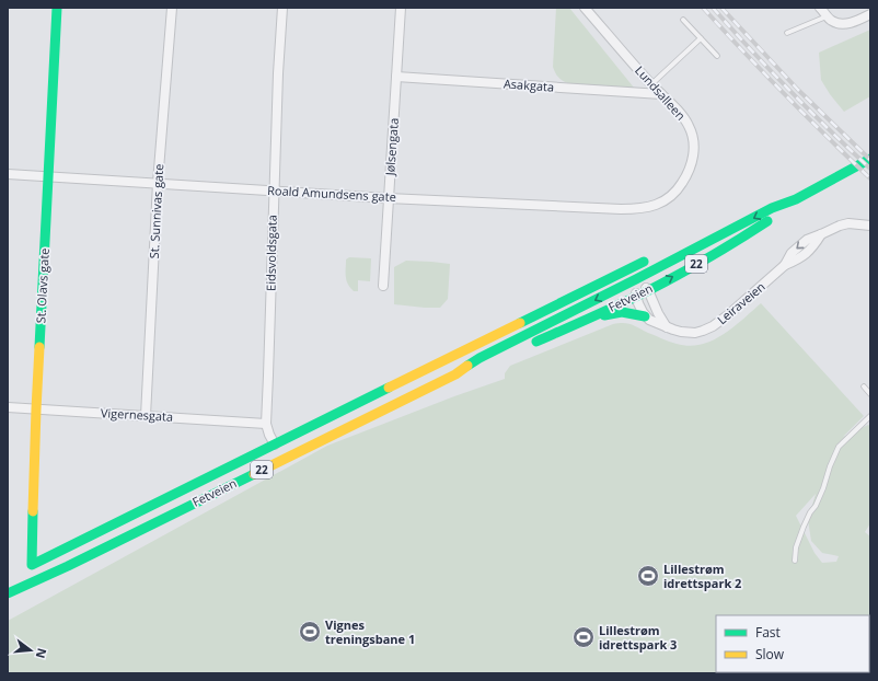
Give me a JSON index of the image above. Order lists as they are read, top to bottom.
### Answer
{
  "streets": {
    "main road": ["22", "St. Olavs gate", "Fetveien"],
    "street": [
      "Asakgata",
      "Lundsalleen",
      "Jølsengata",
      "Roald Amundsens gate",
      "St. Sunnivas gate",
      "Eidsvoldsgata",
      "Leiraveien",
      "Vigernesgata"
    ]
  },
  "crossings": [
    ["Asakgata", "Lundsalleen"],
    ["Asakgata", "Jølsengata"],
    ["Lundsalleen", "Roald Amundsens gate"],
    ["Jølsengata", "Roald Amundsens gate"],
    ["Roald Amundsens gate", "St. Sunnivas gate"],
    ["Roald Amundsens gate", "Eidsvoldsgata"],
    ["Roald Amundsens gate", "St. Olavs gate"],
    ["St. Sunnivas gate", "Vigernesgata"],
    ["Eidsvoldsgata", "St. Olavs gate"],
    ["Eidsvoldsgata", "Vigernesgata"],
    ["St. Olavs gate", "Vigernesgata"]
  ],
  "places": {
    "sports": ["Lillestrøm idrettspark 2", "Vignes treningsbane 1", "Lillestrøm idrettspark 3"]
  },
  "legend": ["Fast", "Slow"],
  "north": "right"
}
